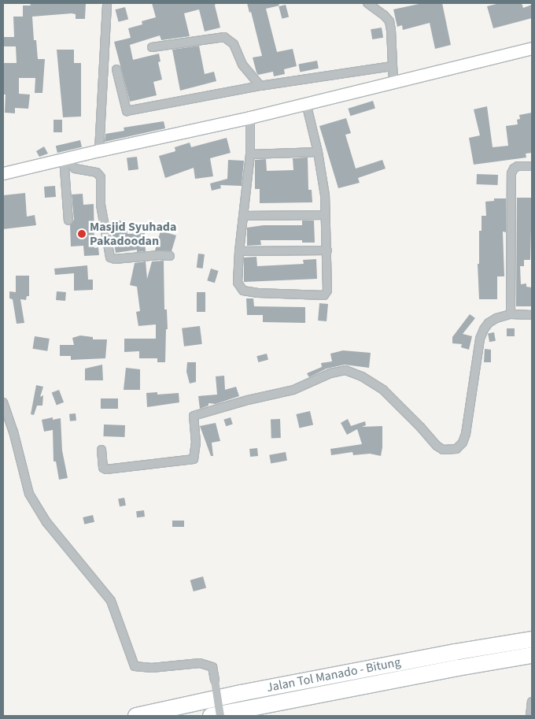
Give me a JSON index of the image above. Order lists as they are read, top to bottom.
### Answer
{
  "streets": {
    "highway": ["Jalan Tol Manado - Bitung"]
  },
  "places": ["Masjid Syuhada Pakadoodan"]
}
